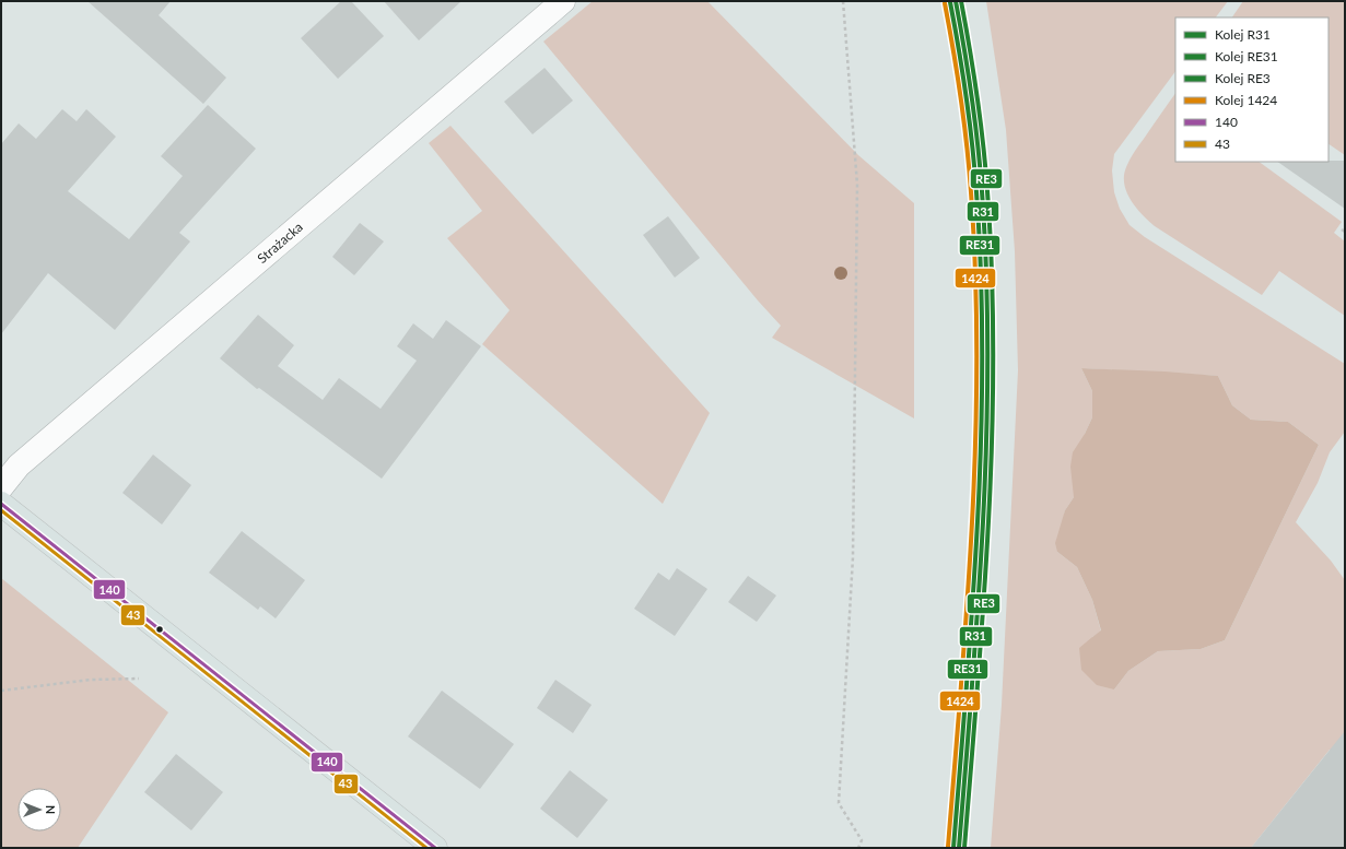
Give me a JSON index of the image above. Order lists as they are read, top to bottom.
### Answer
{
  "streets": {
    "street": ["Strażacka"]
  },
  "lines": [
    "rail line R31",
    "rail line RE3",
    "rail line RE31",
    "rail line 1424",
    "transit line 140",
    "transit line 43"
  ],
  "legend": [
    "Kolej R31",
    "Kolej RE31",
    "Kolej RE3",
    "Kolej 1424",
    "140",
    "43"
  ],
  "north": "right"
}
